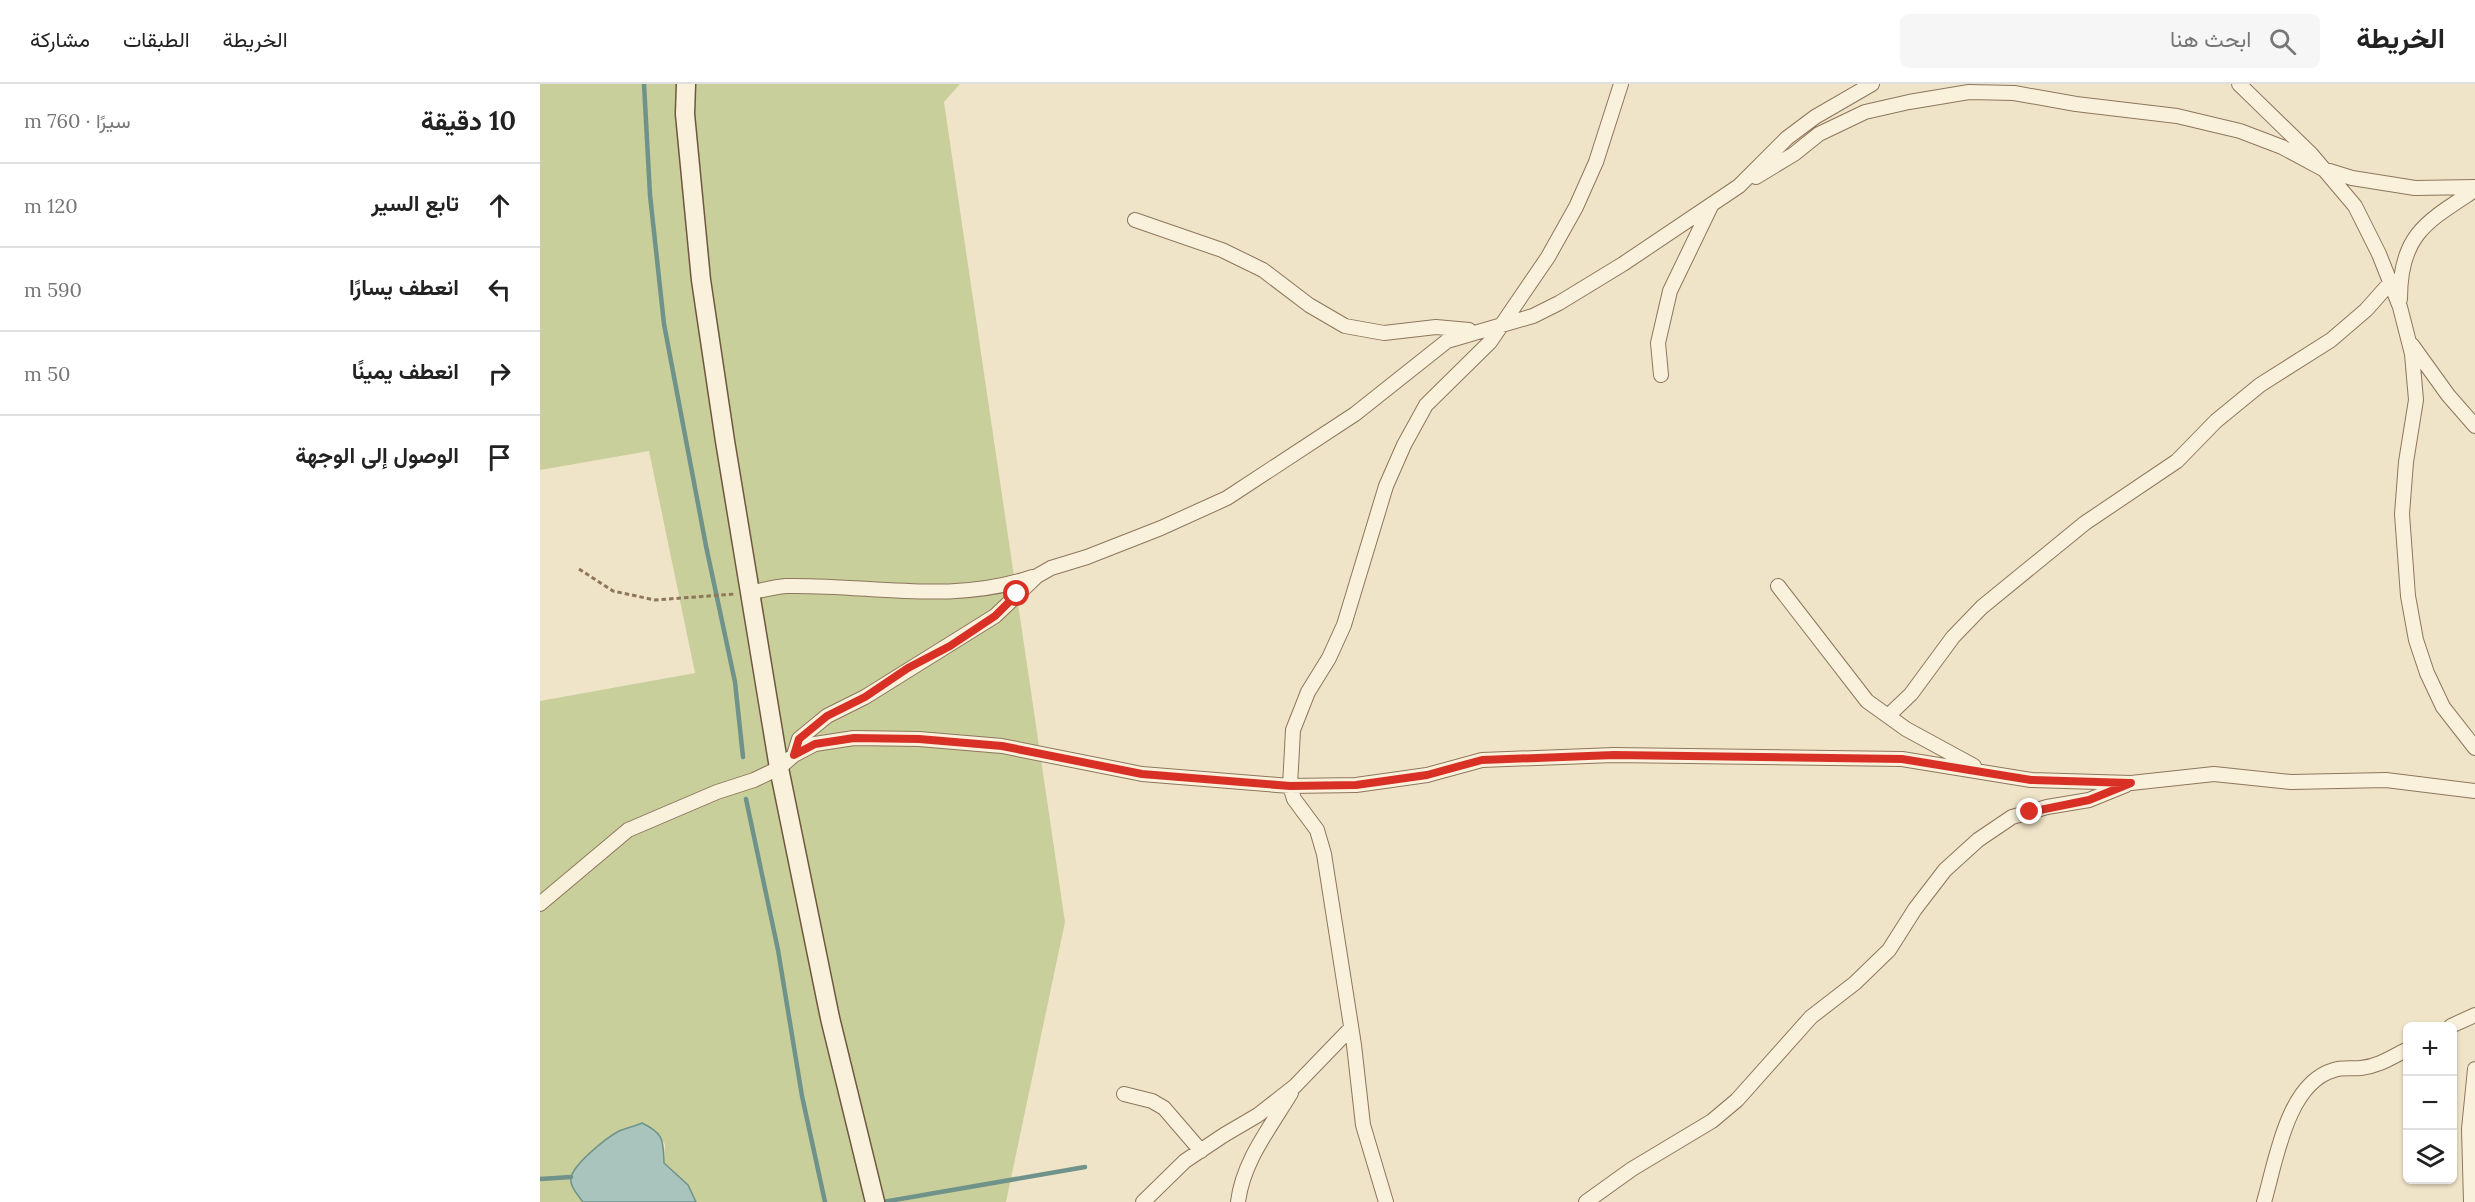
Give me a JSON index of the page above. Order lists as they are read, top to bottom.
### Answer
{
  "page": {
    "header": "الخريطة",
    "search": "ابحث هنا",
    "nav": ["الخريطة", "الطبقات", "مشاركة"],
    "heading": ["10 دقيقة", "سيرًا · 760 m"],
    "list": [
      ["تابع السير", "120 m"],
      ["انعطف يسارًا", "590 m"],
      ["انعطف يمينًا", "50 m"],
      "الوصول إلى الوجهة"
    ],
    "map_buttons": ["+", "−"]
  }
}
